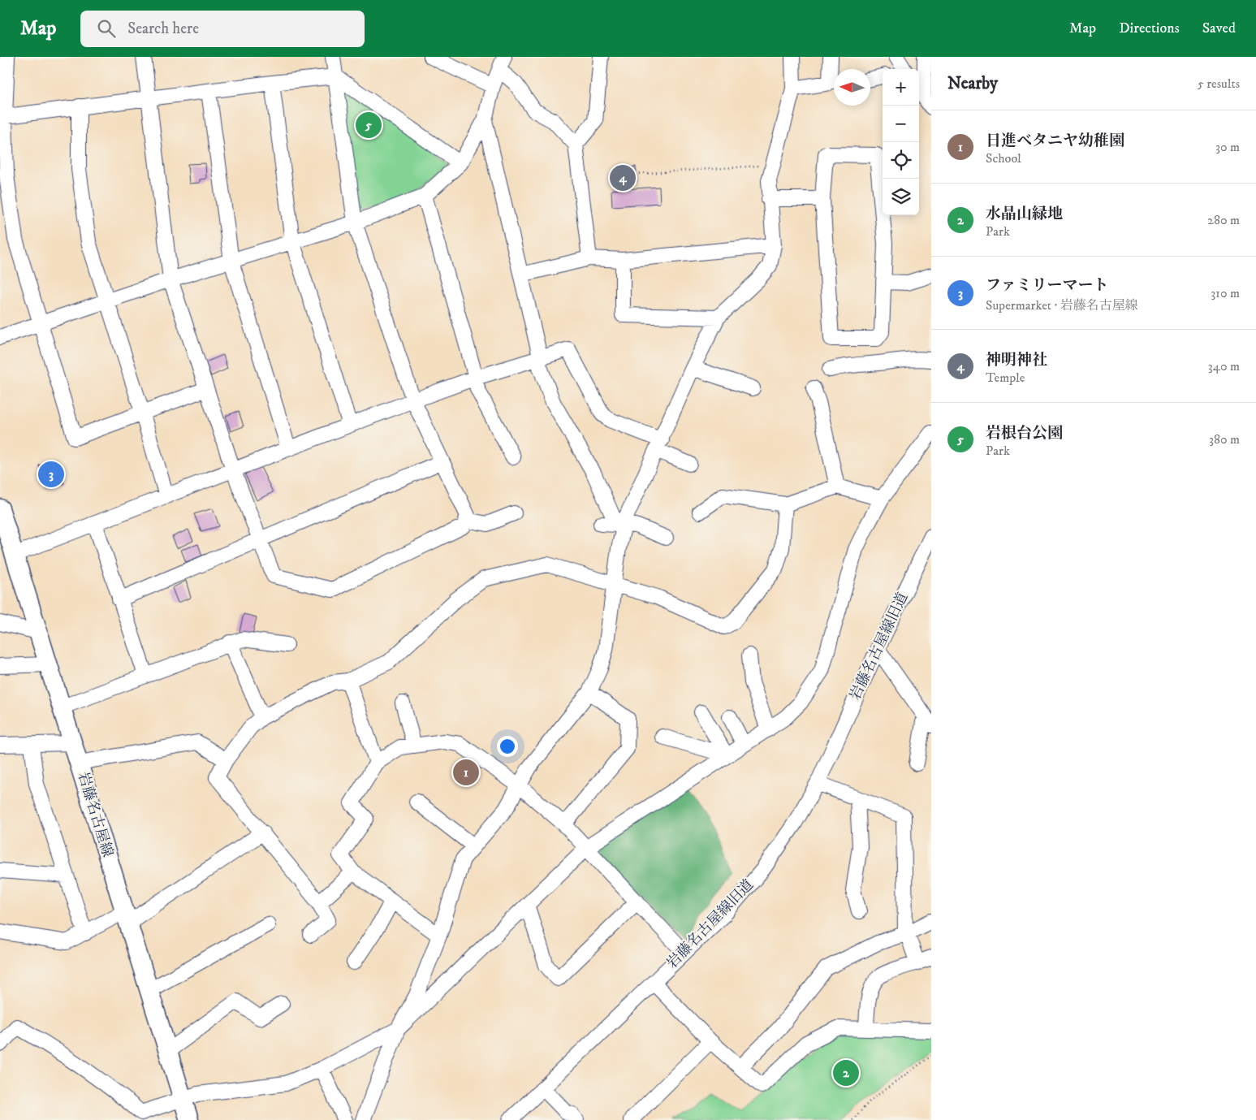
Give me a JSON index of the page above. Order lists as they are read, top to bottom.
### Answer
{
  "streets": {
    "main road": ["岩藤名古屋線"],
    "street": ["岩藤名古屋線旧道"]
  },
  "north": "left",
  "page": {
    "header": "Map",
    "search": "Search here",
    "nav": ["Map", "Directions", "Saved"],
    "heading": ["Nearby", "5 results"],
    "map_buttons": ["+", "−"],
    "list": [
      {
        "mark": "1",
        "name": "日進ベタニヤ幼稚園",
        "note": "School",
        "value": "30 m"
      },
      {
        "mark": "2",
        "name": "水晶山緑地",
        "note": "Park",
        "value": "280 m"
      },
      {
        "mark": "3",
        "name": "ファミリーマート",
        "note": "Supermarket · 岩藤名古屋線",
        "value": "310 m"
      },
      {
        "mark": "4",
        "name": "神明神社",
        "note": "Temple",
        "value": "340 m"
      },
      {
        "mark": "5",
        "name": "岩根台公園",
        "note": "Park",
        "value": "380 m"
      }
    ],
    "pins": [
      "5",
      "4",
      "3",
      "1",
      "2"
    ]
  }
}
